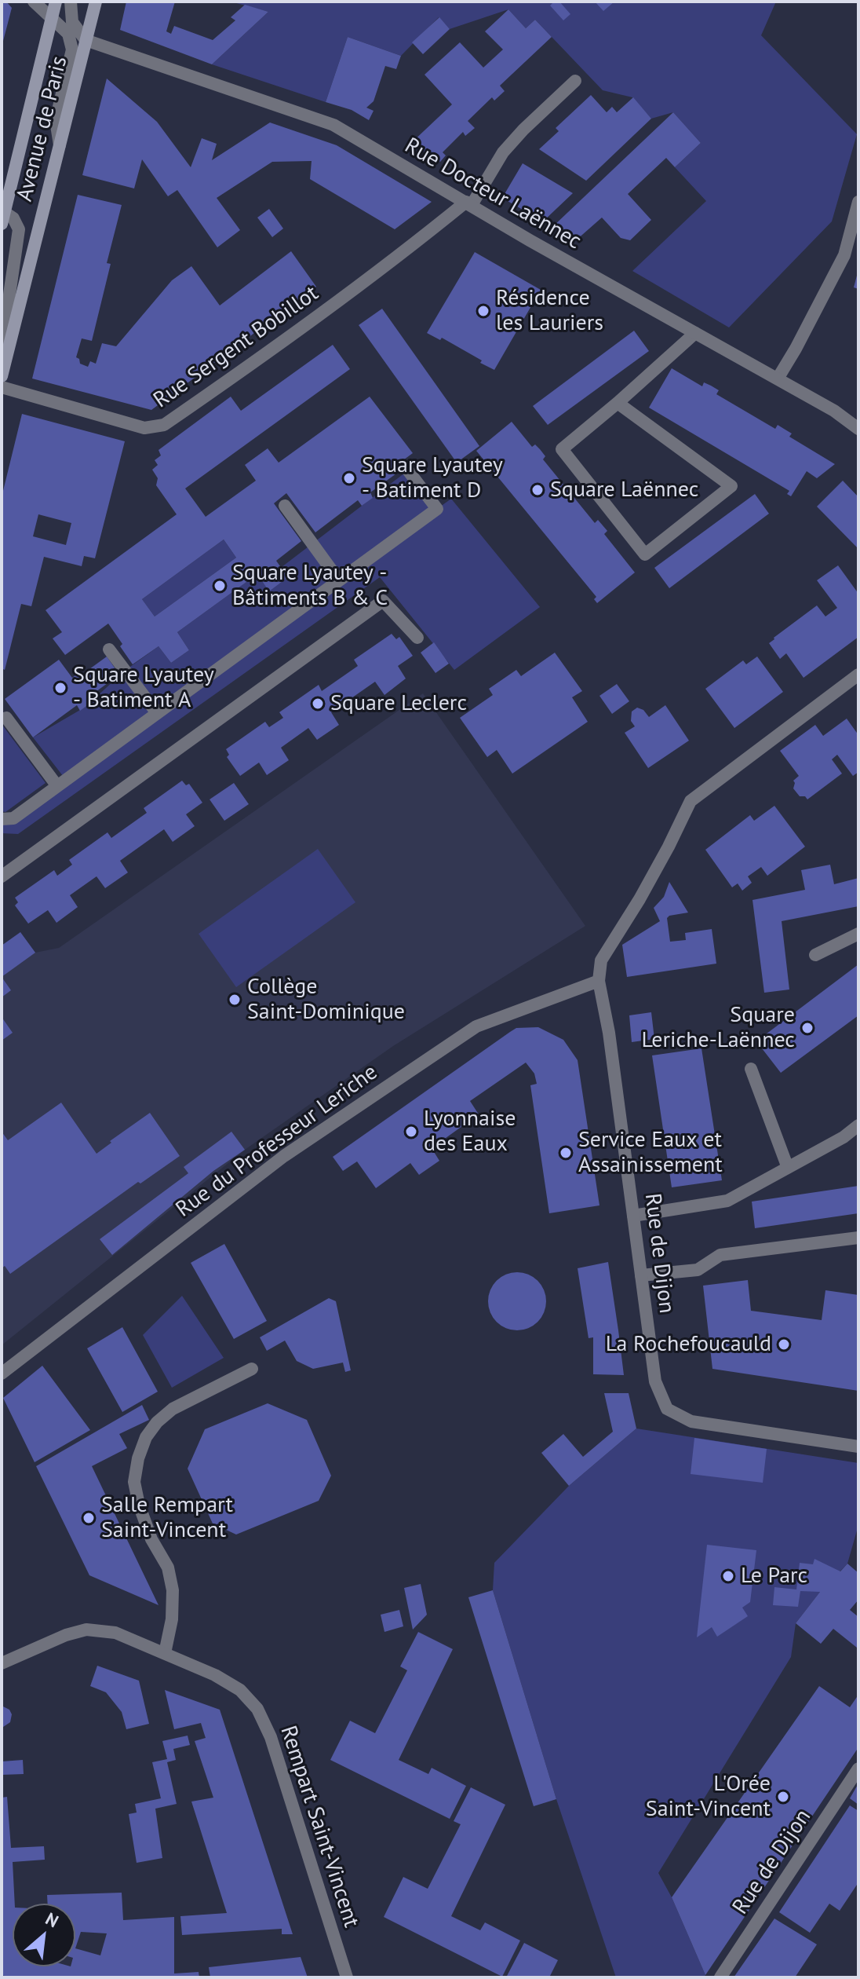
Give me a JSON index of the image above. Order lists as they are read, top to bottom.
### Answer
{
  "streets": {
    "main road": ["Avenue de Paris"],
    "street": [
      "Rue Docteur Laënnec",
      "Rue Sergent Bobillot",
      "Rue du Professeur Leriche",
      "Rue de Dijon",
      "Rempart Saint-Vincent"
    ]
  },
  "crossings": [
    ["Avenue de Paris", "Rue Docteur Laënnec"],
    ["Rue Docteur Laënnec", "Rue Sergent Bobillot"],
    ["Rue du Professeur Leriche", "Rue de Dijon"]
  ],
  "places": [
    "Résidence les Lauriers",
    "Square Lyautey - Batiment D",
    "Square Laënnec",
    "Square Lyautey - Bâtiments B & C",
    "Square Lyautey - Batiment A",
    "Square Leclerc",
    "Collège Saint-Dominique",
    "Square Leriche-Laënnec",
    "Lyonnaise des Eaux",
    "Service Eaux et Assainissement",
    "La Rochefoucauld",
    "Salle Rempart Saint-Vincent",
    "Le Parc",
    "L'Orée Saint-Vincent"
  ],
  "north": "top right"
}
